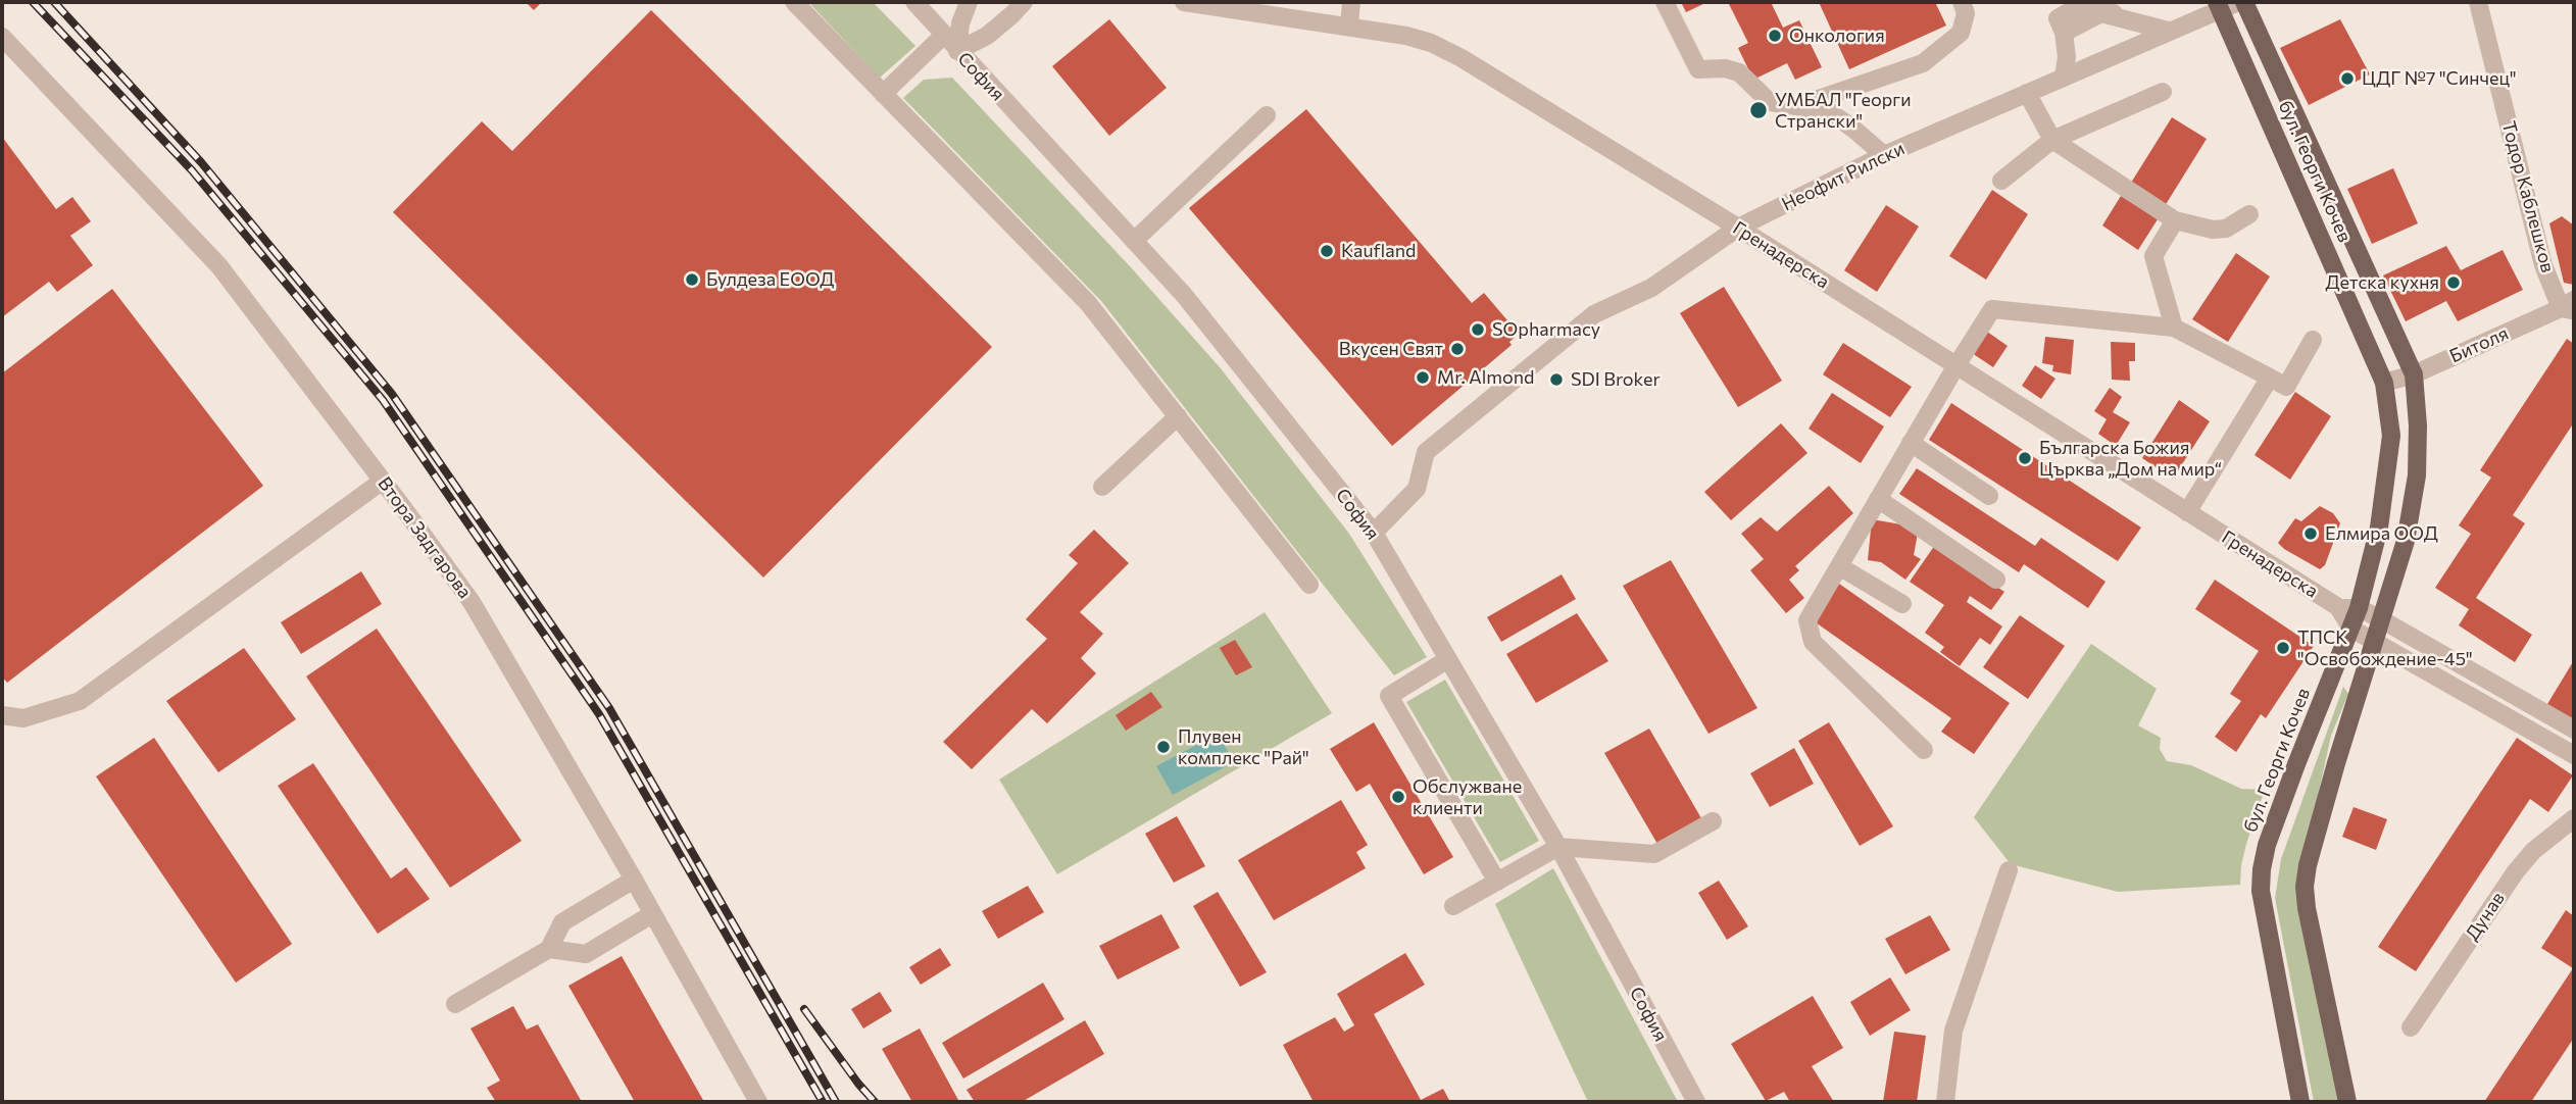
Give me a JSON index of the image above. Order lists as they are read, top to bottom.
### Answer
{
  "streets": {
    "main road": ["бул. Георги Кочев"],
    "street": [
      "София",
      "Неофит Рилски",
      "Тодор Каблешков",
      "Гренадерска",
      "Битоля",
      "Втора Задгарова",
      "Дунав"
    ]
  },
  "crossings": [
    ["София", "Неофит Рилски"],
    ["бул. Георги Кочев", "Неофит Рилски"],
    ["бул. Георги Кочев", "Гренадерска"],
    ["бул. Георги Кочев", "Битоля"],
    ["Неофит Рилски", "Гренадерска"],
    ["Тодор Каблешков", "Битоля"]
  ],
  "places": [
    "Онкология",
    "ЦДГ №7 \"Синчец\"",
    "УМБАЛ \"Георги Странски\"",
    "Kaufland",
    "Булдеза ЕООД",
    "Детска кухня",
    "SOpharmacy",
    "Вкусен Свят",
    "Mr. Almond",
    "SDI Broker",
    "Българска Божия Църква „Дом на мир“",
    "Елмира ООД",
    "ТПСК \"Освобождение-45\"",
    "Плувен комплекс \"Рай\"",
    "Обслужване клиенти"
  ]
}
